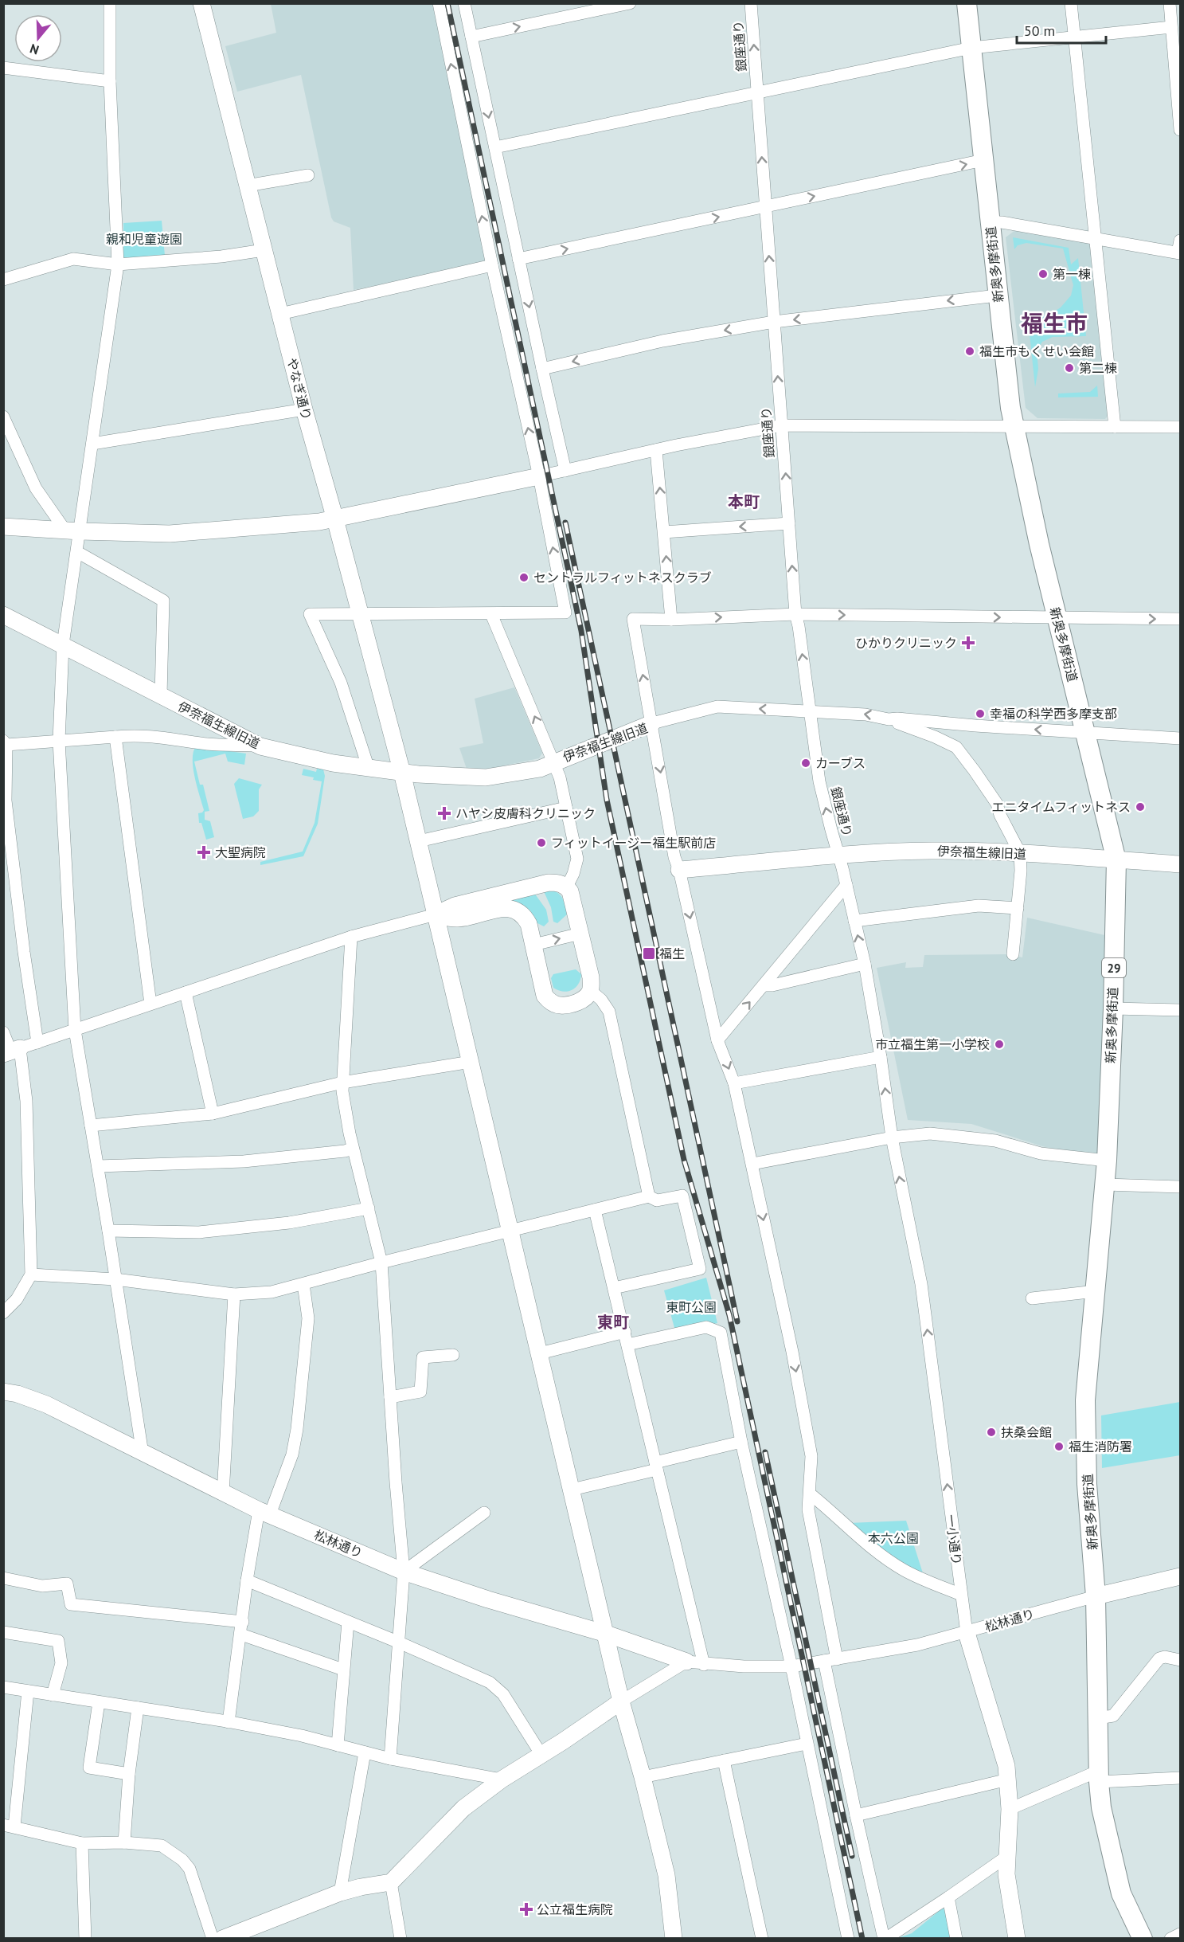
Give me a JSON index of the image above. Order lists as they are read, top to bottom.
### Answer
{
  "streets": {
    "main road": ["新奥多摩街道", "29"],
    "street": [
      "銀座通り",
      "やなぎ通り",
      "伊奈福生線旧道",
      "一小通り",
      "松林通り"
    ]
  },
  "crossings": [
    ["銀座通り", "伊奈福生線旧道"],
    ["銀座通り", "一小通り"],
    ["新奥多摩街道", "伊奈福生線旧道"],
    ["新奥多摩街道", "松林通り"],
    ["やなぎ通り", "伊奈福生線旧道"],
    ["やなぎ通り", "松林通り"],
    ["一小通り", "松林通り"]
  ],
  "one_way": ["銀座通り", "一小通り"],
  "districts": ["福生市", "本町", "東町"],
  "parks": ["親和児童遊園", "東町公園", "本六公園"],
  "places": {
    "other": [
      "第一棟",
      "福生市もくせい会館",
      "第二棟",
      "セントラルフィットネスクラブ",
      "幸福の科学西多摩支部",
      "カーブス",
      "エニタイムフィットネス",
      "フィットイージー福生駅前店",
      "市立福生第一小学校",
      "扶桑会館",
      "福生消防署"
    ],
    "health": [
      "ひかりクリニック",
      "ハヤシ皮膚科クリニック",
      "大聖病院",
      "公立福生病院"
    ],
    "transit": ["福生"]
  },
  "scale_bar": "50 m",
  "north": "bottom"
}
